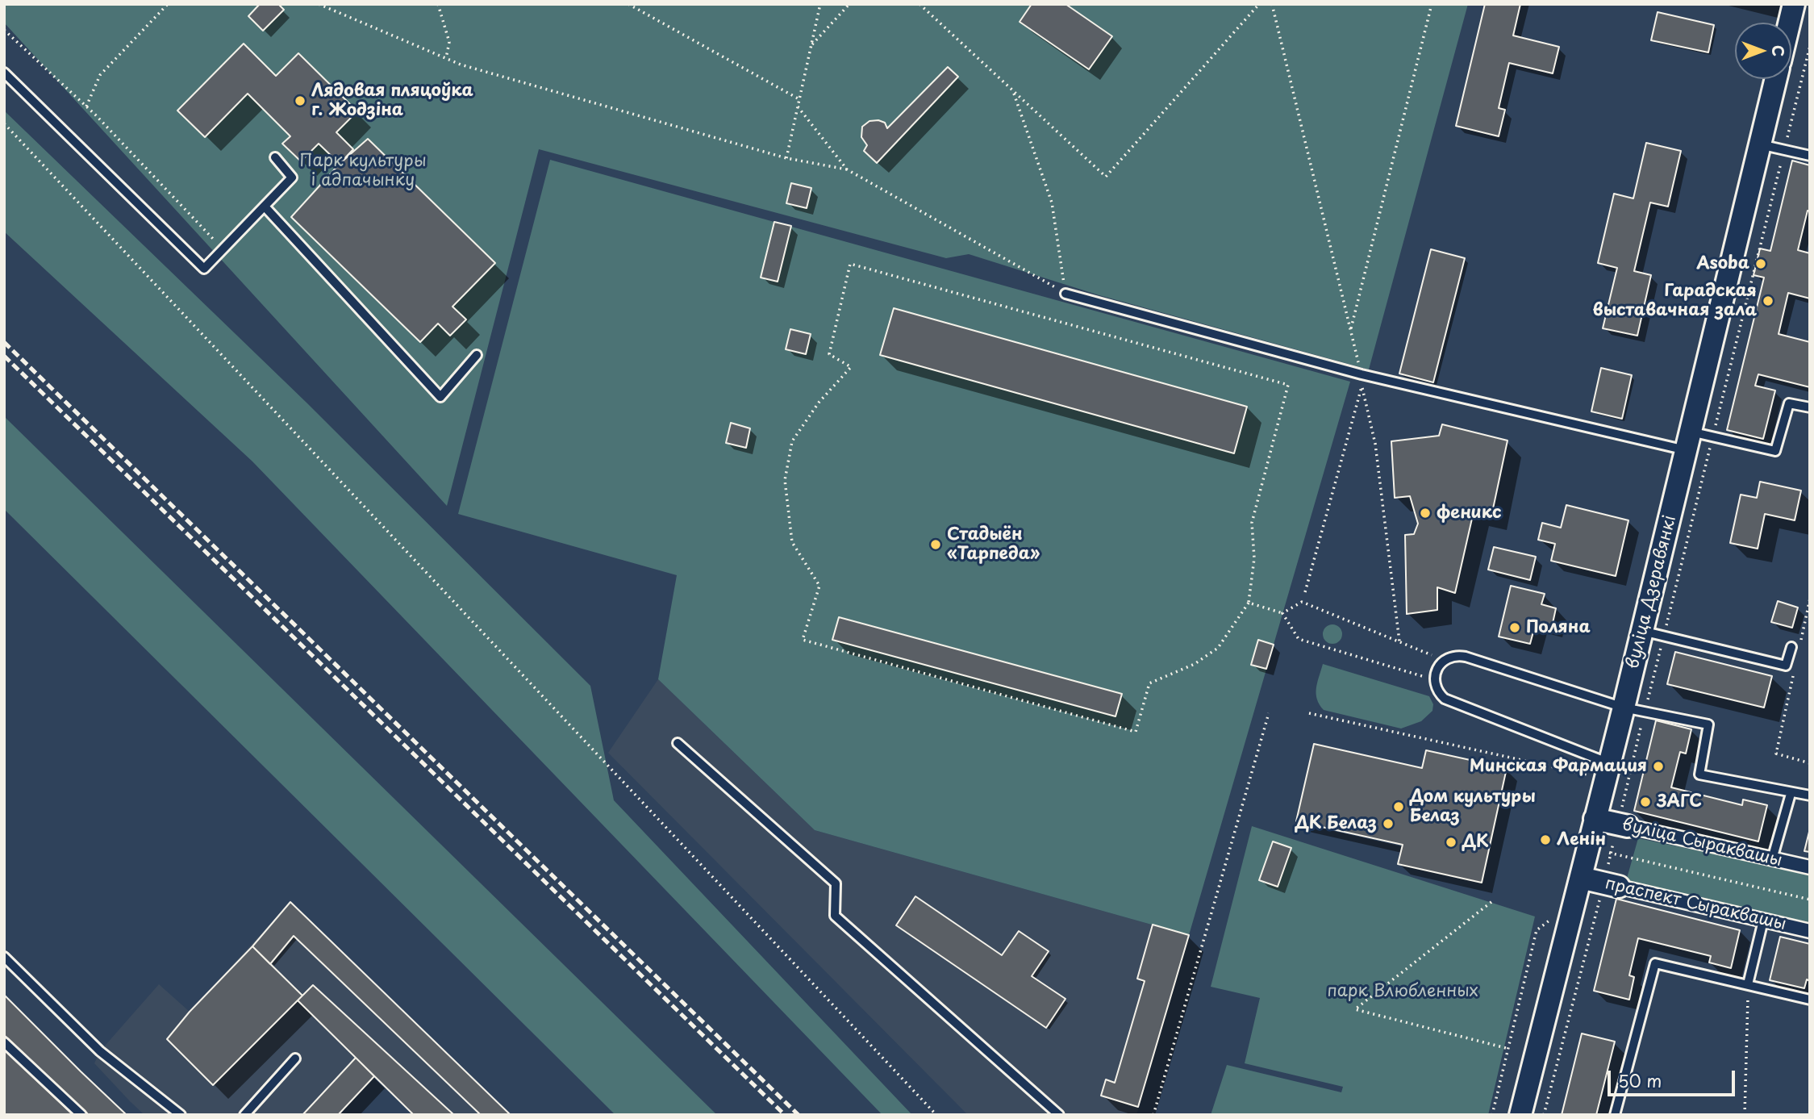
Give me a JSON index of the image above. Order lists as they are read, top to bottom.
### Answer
{
  "streets": {
    "street": ["вуліца Дзеравянкі", "вуліца Сыраквашы", "праспект Сыраквашы"]
  },
  "crossings": [
    ["вуліца Дзеравянкі", "вуліца Сыраквашы"],
    ["вуліца Дзеравянкі", "праспект Сыраквашы"]
  ],
  "parks": ["Парк культуры і адпачынку", "парк Влюбленных"],
  "places": [
    "Лядовая пляцоўка г. Жодзіна",
    "Asoba",
    "Гарадская выставачная зала",
    "феникс",
    "Стадыён «Тарпеда»",
    "Поляна",
    "Минская Фармация",
    "ЗАГС",
    "Дом культуры Белаз",
    "ДК Белаз",
    "Ленін",
    "ДК"
  ],
  "scale_bar": "50 m",
  "north": "right"
}
